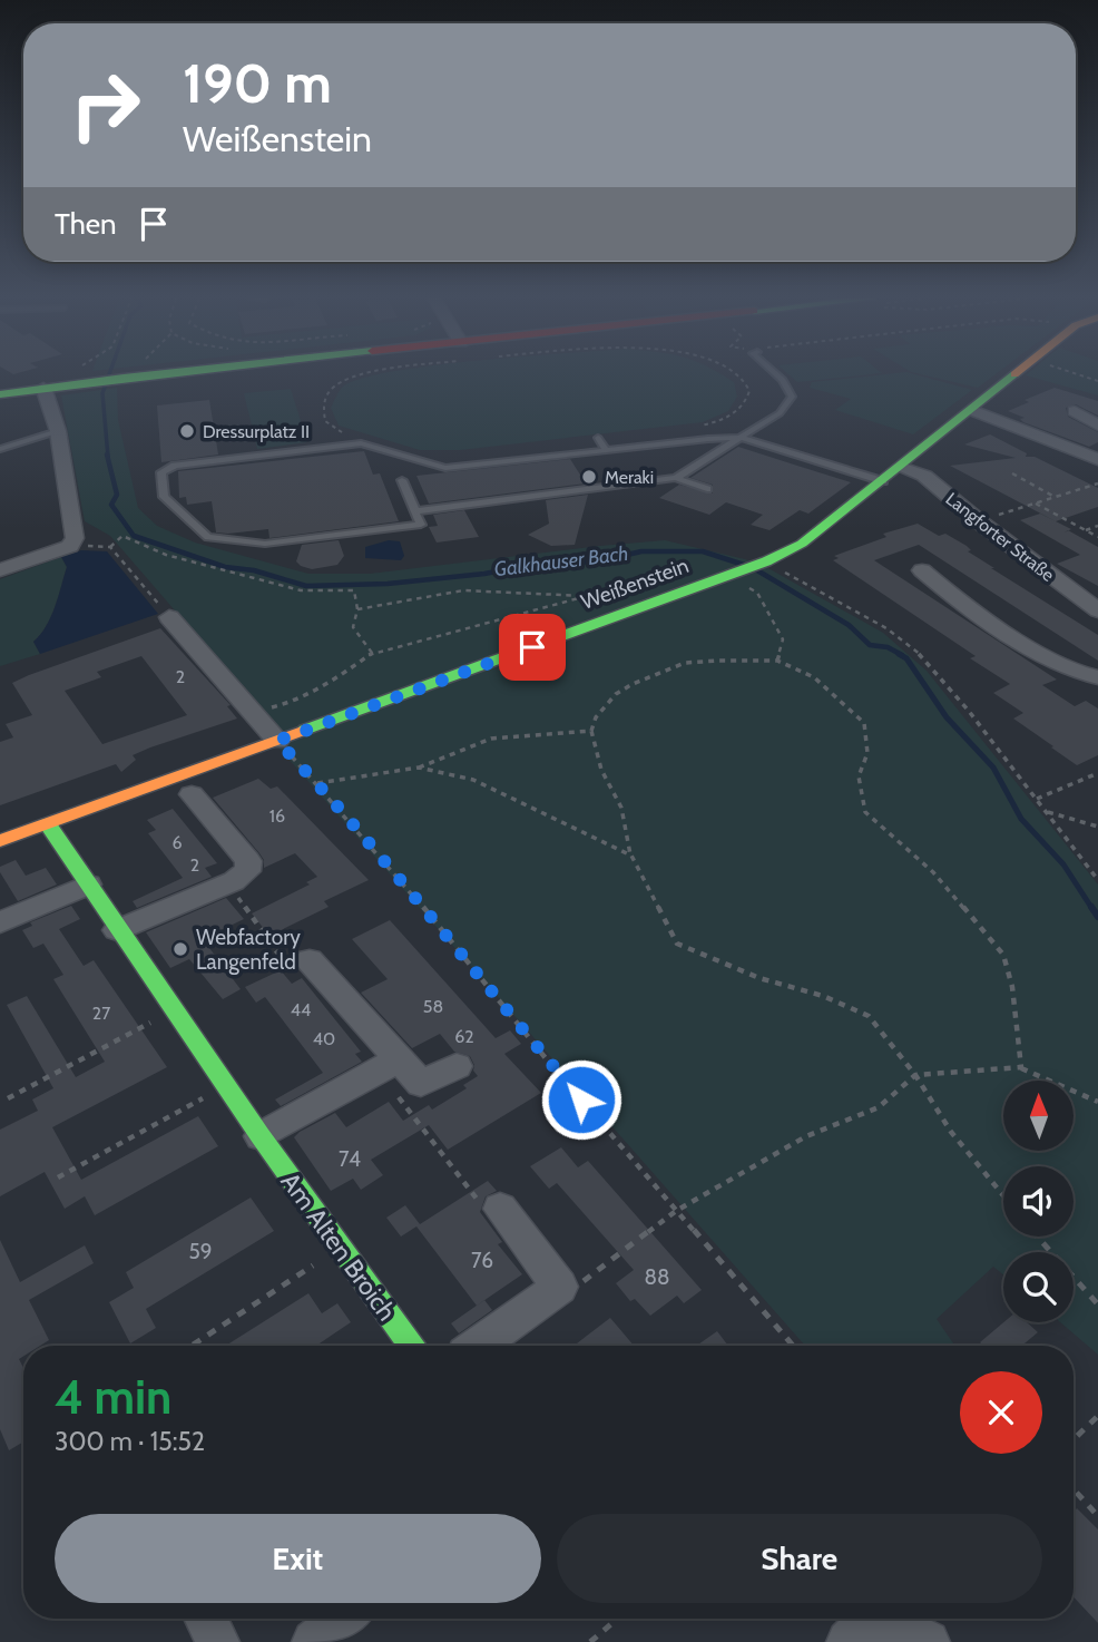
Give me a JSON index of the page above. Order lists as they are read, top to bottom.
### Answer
{
  "streets": {
    "street": ["Langforter Straße", "Weißenstein", "Am Alten Broich"]
  },
  "crossings": [
    ["Langforter Straße", "Weißenstein"],
    ["Weißenstein", "Am Alten Broich"]
  ],
  "water": ["Galkhauser Bach"],
  "places": ["Dressurplatz II", "Meraki", "Webfactory Langenfeld"],
  "house_numbers": [
    "2",
    "16",
    "6",
    "2",
    "58",
    "44",
    "27",
    "62",
    "40",
    "74",
    "59",
    "76",
    "88"
  ],
  "north": "top",
  "page": {
    "turn": ["190 m", "Weißenstein"],
    "then": "Then",
    "heading": ["4 min", "300 m · 15:52"],
    "buttons": ["Exit", "Share"]
  }
}
